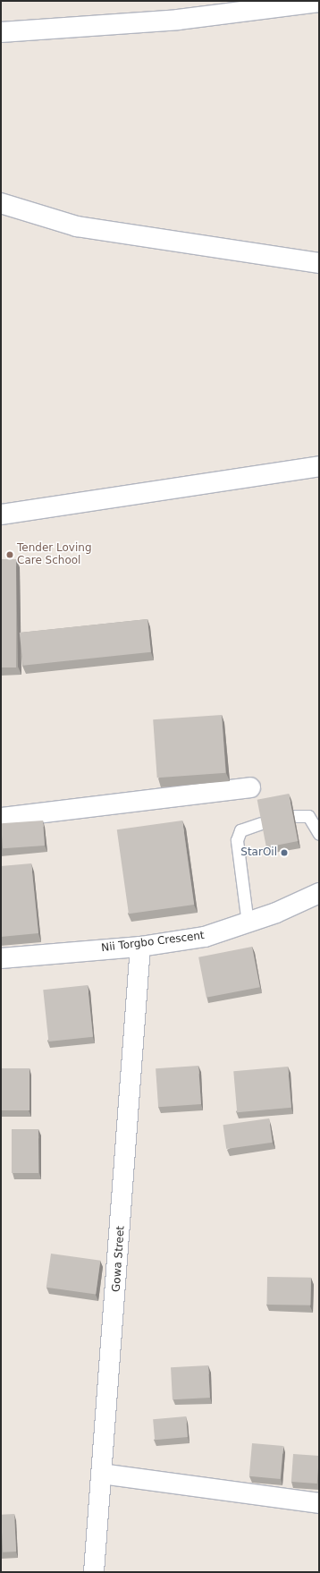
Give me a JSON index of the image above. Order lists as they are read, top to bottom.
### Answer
{
  "streets": {
    "street": ["Nii Torgbo Crescent", "Gowa Street"]
  },
  "crossings": [
    ["Nii Torgbo Crescent", "Gowa Street"]
  ],
  "places": ["Tender Loving Care School", "StarOil"]
}
